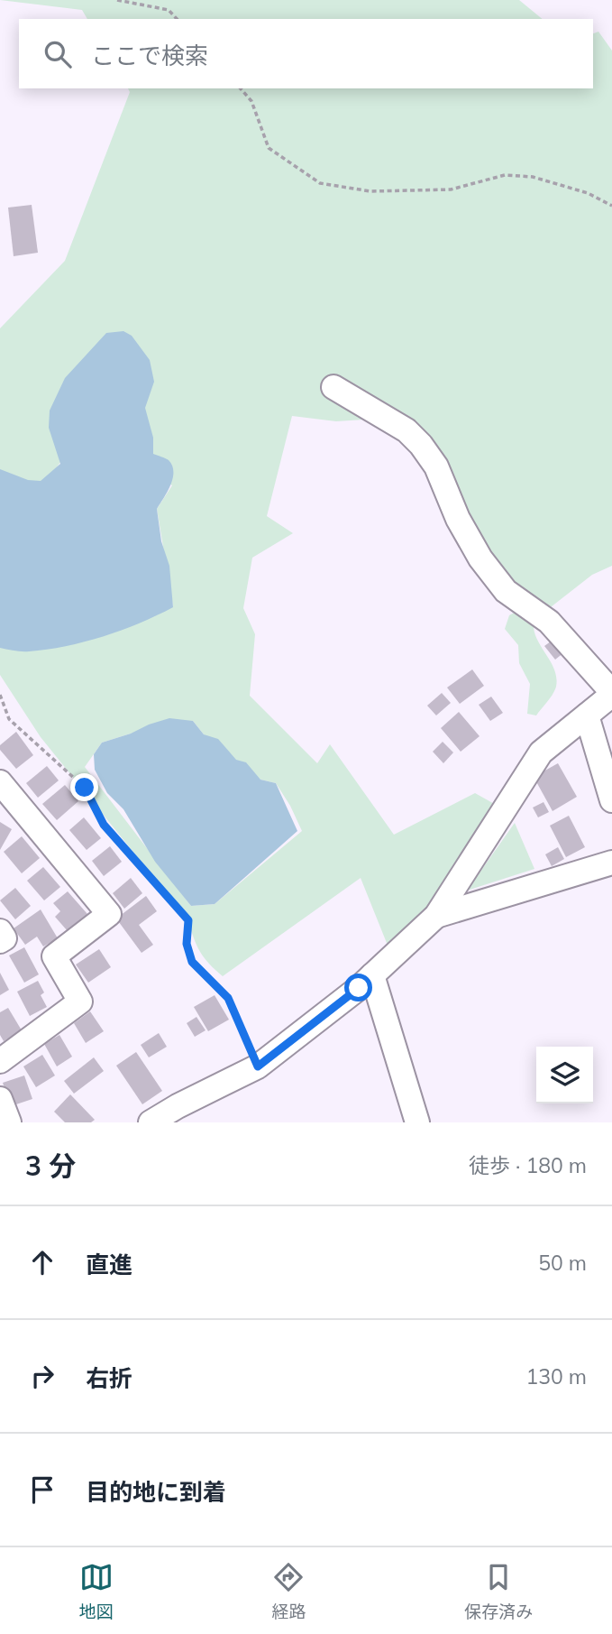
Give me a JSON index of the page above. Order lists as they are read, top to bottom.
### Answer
{
  "page": {
    "search": "ここで検索",
    "heading": ["3 分", "徒歩 · 180 m"],
    "list": [
      ["直進", "50 m"],
      ["右折", "130 m"],
      "目的地に到着"
    ],
    "nav": ["地図", "経路", "保存済み"]
  }
}
